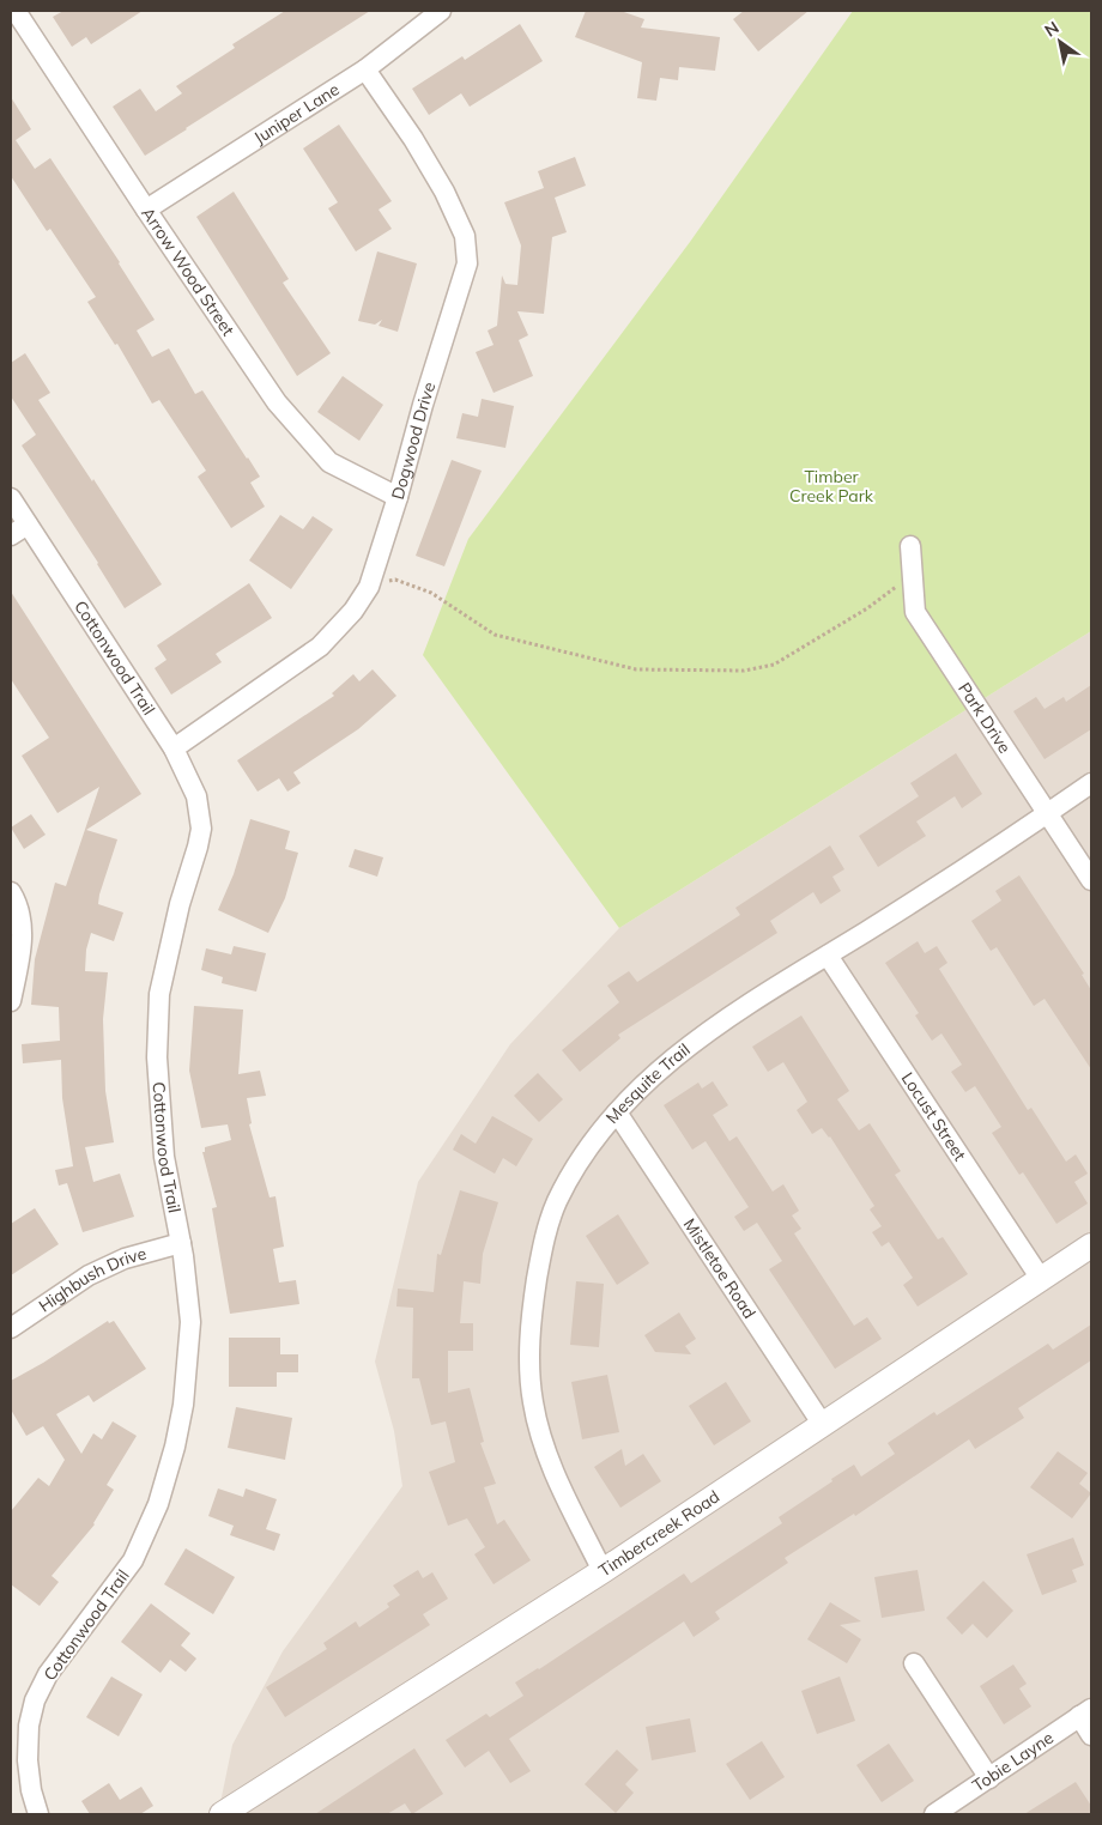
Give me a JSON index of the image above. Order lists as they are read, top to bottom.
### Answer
{
  "streets": {
    "street": [
      "Juniper Lane",
      "Arrow Wood Street",
      "Dogwood Drive",
      "Cottonwood Trail",
      "Park Drive",
      "Mesquite Trail",
      "Locust Street",
      "Mistletoe Road",
      "Highbush Drive",
      "Timbercreek Road",
      "Tobie Layne"
    ]
  },
  "crossings": [
    ["Juniper Lane", "Arrow Wood Street"],
    ["Juniper Lane", "Dogwood Drive"],
    ["Arrow Wood Street", "Dogwood Drive"],
    ["Dogwood Drive", "Cottonwood Trail"],
    ["Cottonwood Trail", "Highbush Drive"],
    ["Park Drive", "Mesquite Trail"],
    ["Mesquite Trail", "Locust Street"],
    ["Mesquite Trail", "Mistletoe Road"],
    ["Mesquite Trail", "Timbercreek Road"],
    ["Locust Street", "Timbercreek Road"],
    ["Mistletoe Road", "Timbercreek Road"]
  ],
  "parks": ["Timber Creek Park"],
  "north": "top left"
}
